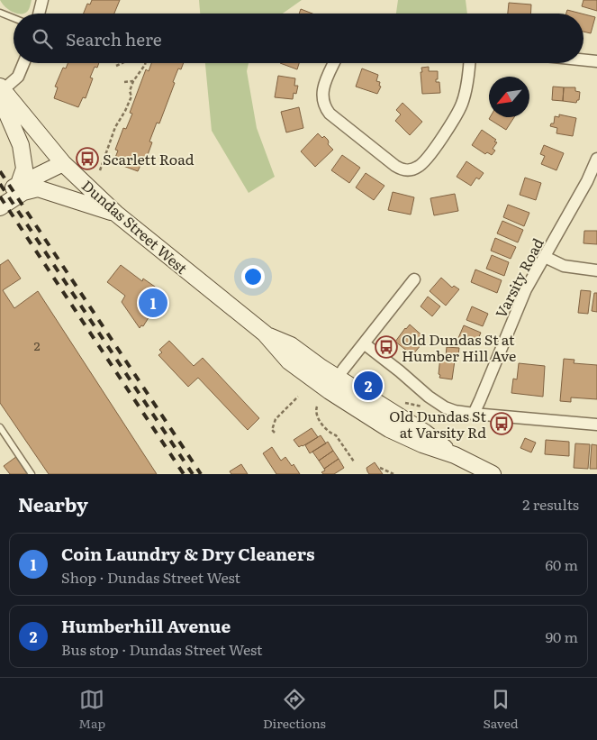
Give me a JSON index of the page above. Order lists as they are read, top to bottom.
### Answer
{
  "streets": {
    "main road": ["Dundas Street West"],
    "street": ["Varsity Road"]
  },
  "places": {
    "bus stop": ["Scarlett Road", "Old Dundas St at Humber Hill Ave", "Old Dundas St at Varsity Rd"]
  },
  "house_numbers": ["2"],
  "north": "bottom left",
  "page": {
    "search": "Search here",
    "pins": ["1", "2"],
    "heading": ["Nearby", "2 results"],
    "list": [
      {
        "mark": "1",
        "name": "Coin Laundry & Dry Cleaners",
        "note": "Shop · Dundas Street West",
        "value": "60 m"
      },
      {
        "mark": "2",
        "name": "Humberhill Avenue",
        "note": "Bus stop · Dundas Street West",
        "value": "90 m"
      }
    ],
    "nav": ["Map", "Directions", "Saved"]
  }
}
